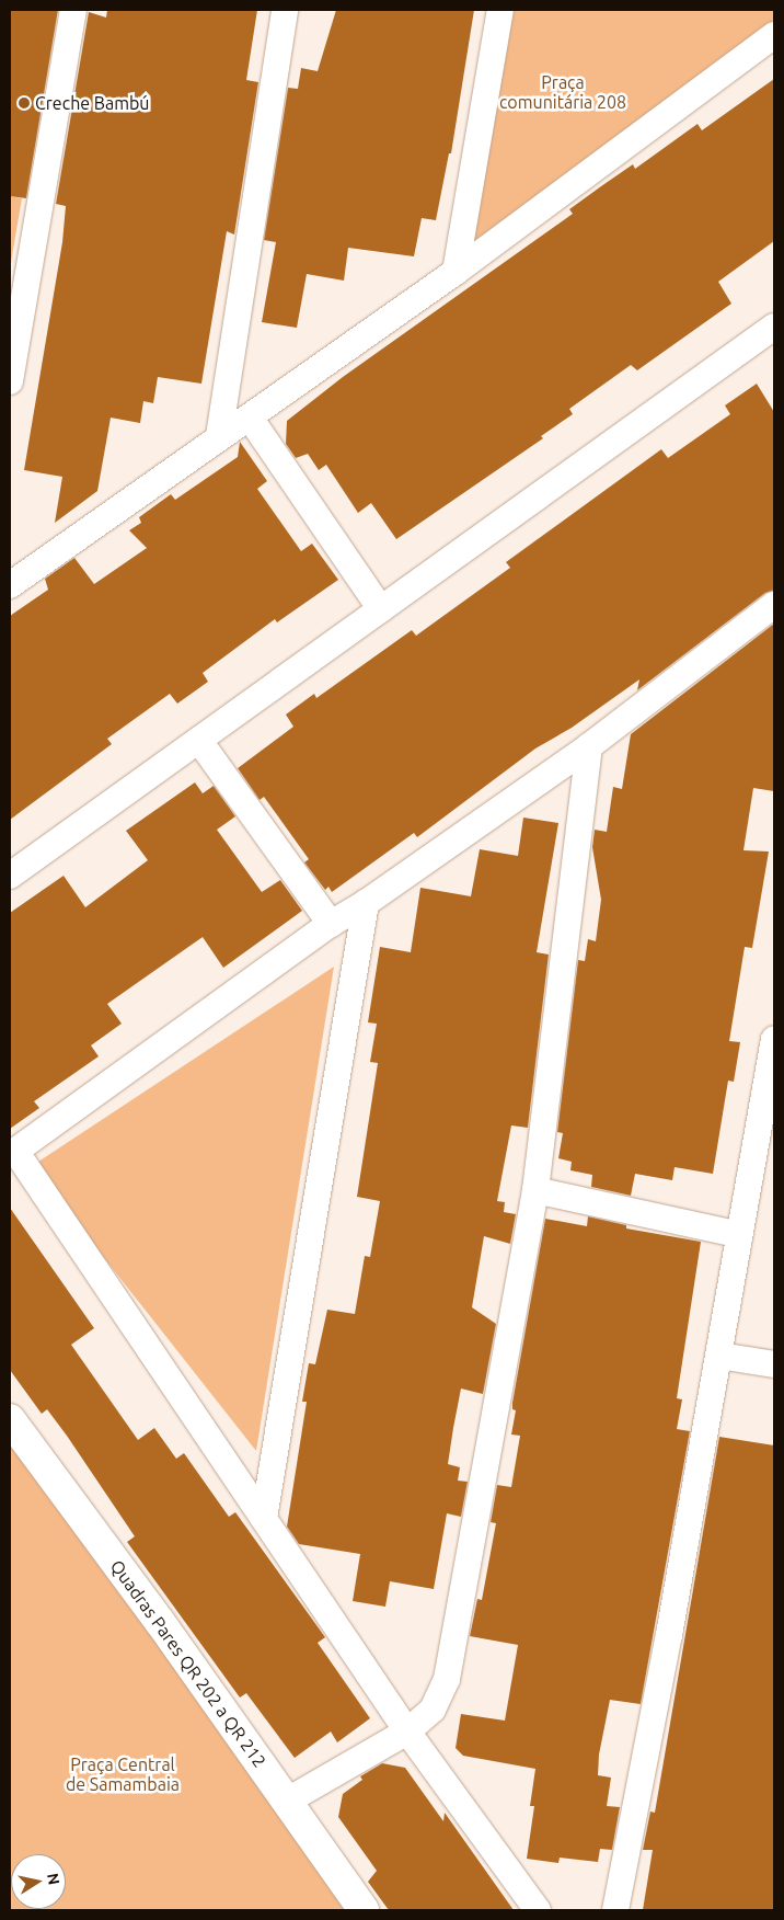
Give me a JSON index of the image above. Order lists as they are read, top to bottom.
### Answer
{
  "streets": {
    "street": ["Quadras Pares QR 202 a QR 212"]
  },
  "parks": ["Praça comunitária 208", "Praça Central de Samambaia"],
  "places": ["Creche Bambú"],
  "north": "right"
}
